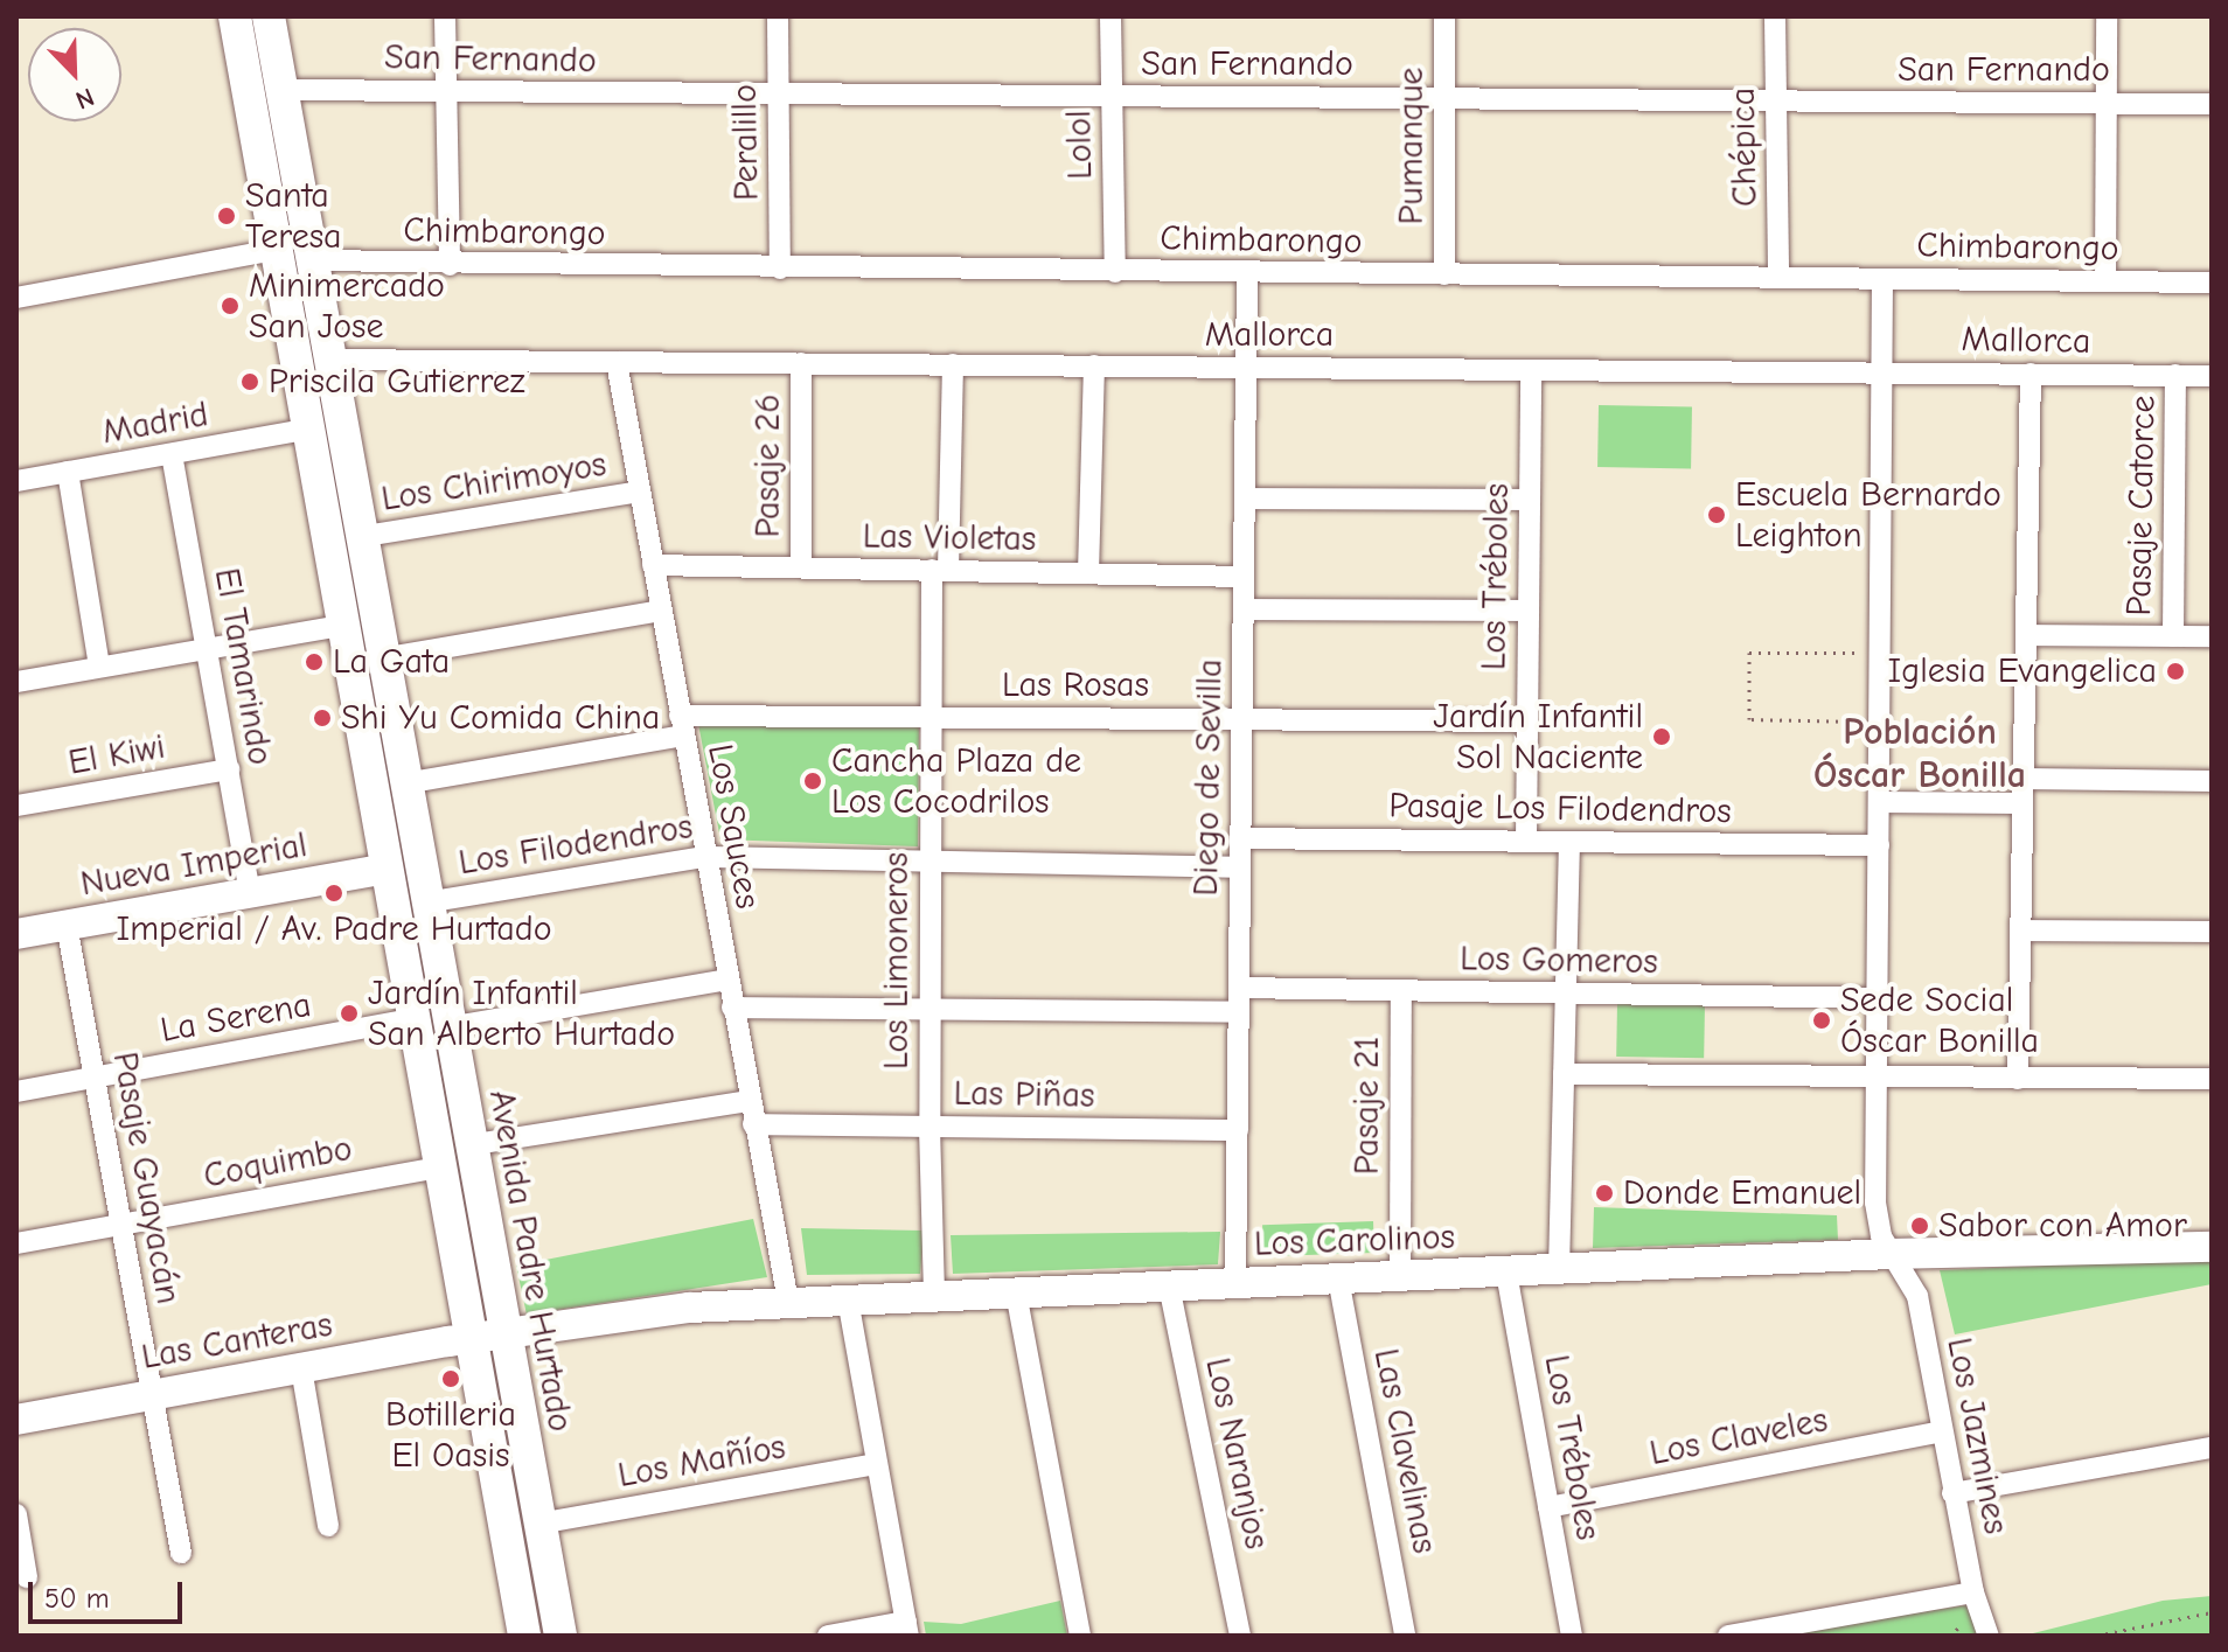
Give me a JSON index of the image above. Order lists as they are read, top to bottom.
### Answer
{
  "streets": {
    "main road": ["Avenida Padre Hurtado"],
    "street": [
      "San Fernando",
      "Peralillo",
      "Lolol",
      "Pumanque",
      "Chépica",
      "Chimbarongo",
      "Mallorca",
      "Madrid",
      "Pasaje 26",
      "Los Chirimoyos",
      "Pasaje Catorce",
      "Las Violetas",
      "Los Tréboles",
      "El Tamarindo",
      "Las Rosas",
      "El Kiwi",
      "Diego de Sevilla",
      "Pasaje Los Filodendros",
      "Los Sauces",
      "Los Filodendros",
      "Nueva Imperial",
      "Los Limoneros",
      "Los Gomeros",
      "La Serena",
      "Las Piñas",
      "Pasaje 21",
      "Coquimbo",
      "Pasaje Guayacán",
      "Los Carolinos",
      "Las Canteras",
      "Los Jazmines",
      "Los Claveles",
      "Las Clavelinas",
      "Los Naranjos",
      "Los Mañíos"
    ]
  },
  "crossings": [
    ["San Fernando", "Peralillo"],
    ["San Fernando", "Lolol"],
    ["San Fernando", "Pumanque"],
    ["San Fernando", "Chépica"],
    ["San Fernando", "Avenida Padre Hurtado"],
    ["Peralillo", "Chimbarongo"],
    ["Lolol", "Chimbarongo"],
    ["Pumanque", "Chimbarongo"],
    ["Chépica", "Chimbarongo"],
    ["Chimbarongo", "Diego de Sevilla"],
    ["Chimbarongo", "Avenida Padre Hurtado"],
    ["Chimbarongo", "Los Jazmines"],
    ["Mallorca", "Pasaje 26"],
    ["Mallorca", "Pasaje Catorce"],
    ["Mallorca", "Los Tréboles"],
    ["Mallorca", "Diego de Sevilla"],
    ["Mallorca", "Los Sauces"],
    ["Mallorca", "Los Limoneros"],
    ["Mallorca", "Avenida Padre Hurtado"],
    ["Mallorca", "Los Jazmines"],
    ["Madrid", "El Tamarindo"],
    ["Madrid", "Avenida Padre Hurtado"],
    ["Pasaje 26", "Las Violetas"],
    ["Los Chirimoyos", "Los Sauces"],
    ["Los Chirimoyos", "Avenida Padre Hurtado"],
    ["Las Violetas", "Diego de Sevilla"],
    ["Las Violetas", "Los Sauces"],
    ["Las Violetas", "Los Limoneros"],
    ["Los Tréboles", "Las Rosas"],
    ["Los Tréboles", "Pasaje Los Filodendros"],
    ["Los Tréboles", "Los Carolinos"],
    ["Los Tréboles", "Los Claveles"],
    ["El Tamarindo", "El Kiwi"],
    ["El Tamarindo", "Nueva Imperial"],
    ["Las Rosas", "Diego de Sevilla"],
    ["Las Rosas", "Los Sauces"],
    ["Las Rosas", "Los Limoneros"],
    ["Las Rosas", "Avenida Padre Hurtado"],
    ["Diego de Sevilla", "Pasaje Los Filodendros"],
    ["Diego de Sevilla", "Los Filodendros"],
    ["Diego de Sevilla", "Los Gomeros"],
    ["Diego de Sevilla", "Las Piñas"],
    ["Diego de Sevilla", "Los Carolinos"],
    ["Pasaje Los Filodendros", "Los Jazmines"],
    ["Los Sauces", "Los Filodendros"],
    ["Los Sauces", "Las Piñas"],
    ["Los Sauces", "Los Carolinos"],
    ["Los Filodendros", "Los Limoneros"],
    ["Los Filodendros", "Avenida Padre Hurtado"],
    ["Nueva Imperial", "Pasaje Guayacán"],
    ["Nueva Imperial", "Avenida Padre Hurtado"],
    ["Los Limoneros", "Las Piñas"],
    ["Los Limoneros", "Los Carolinos"],
    ["Los Gomeros", "Pasaje 21"],
    ["Los Gomeros", "Los Jazmines"],
    ["La Serena", "Pasaje Guayacán"],
    ["La Serena", "Avenida Padre Hurtado"],
    ["Pasaje 21", "Los Carolinos"],
    ["Coquimbo", "Pasaje Guayacán"],
    ["Coquimbo", "Avenida Padre Hurtado"],
    ["Pasaje Guayacán", "Las Canteras"],
    ["Los Carolinos", "Avenida Padre Hurtado"],
    ["Los Carolinos", "Las Canteras"],
    ["Los Carolinos", "Los Jazmines"],
    ["Los Carolinos", "Las Clavelinas"],
    ["Los Carolinos", "Los Naranjos"],
    ["Avenida Padre Hurtado", "Las Canteras"],
    ["Avenida Padre Hurtado", "Los Mañíos"],
    ["Los Jazmines", "Los Claveles"]
  ],
  "districts": ["Población Óscar Bonilla"],
  "places": [
    "Santa Teresa",
    "Minimercado San Jose",
    "Priscila Gutierrez",
    "Escuela Bernardo Leighton",
    "La Gata",
    "Iglesia Evangelica",
    "Shi Yu Comida China",
    "Jardín Infantil Sol Naciente",
    "Cancha Plaza de Los Cocodrilos",
    "Imperial / Av. Padre Hurtado",
    "Jardín Infantil San Alberto Hurtado",
    "Sede Social Óscar Bonilla",
    "Donde Emanuel",
    "Sabor con Amor",
    "Botilleria El Oasis"
  ],
  "scale_bar": "50 m",
  "north": "bottom right"
}
